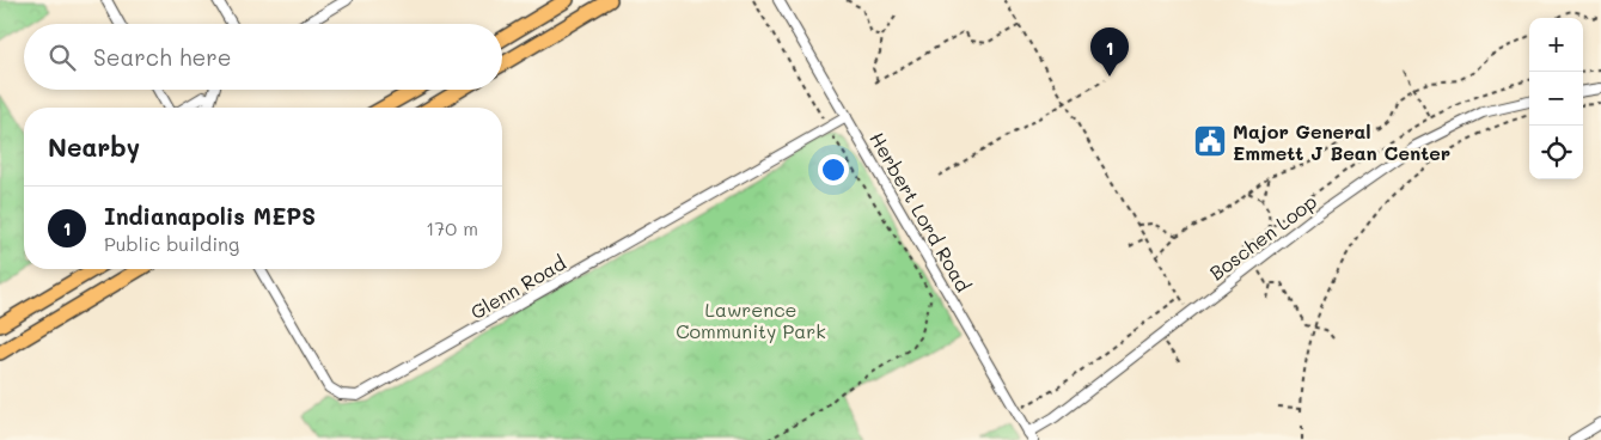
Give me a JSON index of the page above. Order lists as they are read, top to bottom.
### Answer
{
  "streets": {
    "street": ["Herbert Lord Road", "Boschen Loop", "Glenn Road"]
  },
  "crossings": [
    ["Herbert Lord Road", "Boschen Loop"],
    ["Herbert Lord Road", "Glenn Road"]
  ],
  "parks": ["Lawrence Community Park"],
  "places": {
    "public building": ["Major General Emmett J Bean Center"]
  },
  "page": {
    "map_buttons": ["+", "−"],
    "search": "Search here",
    "pins": "1",
    "heading": "Nearby",
    "list": [
      {
        "mark": "1",
        "name": "Indianapolis MEPS",
        "note": "Public building",
        "value": "170 m"
      }
    ]
  }
}
